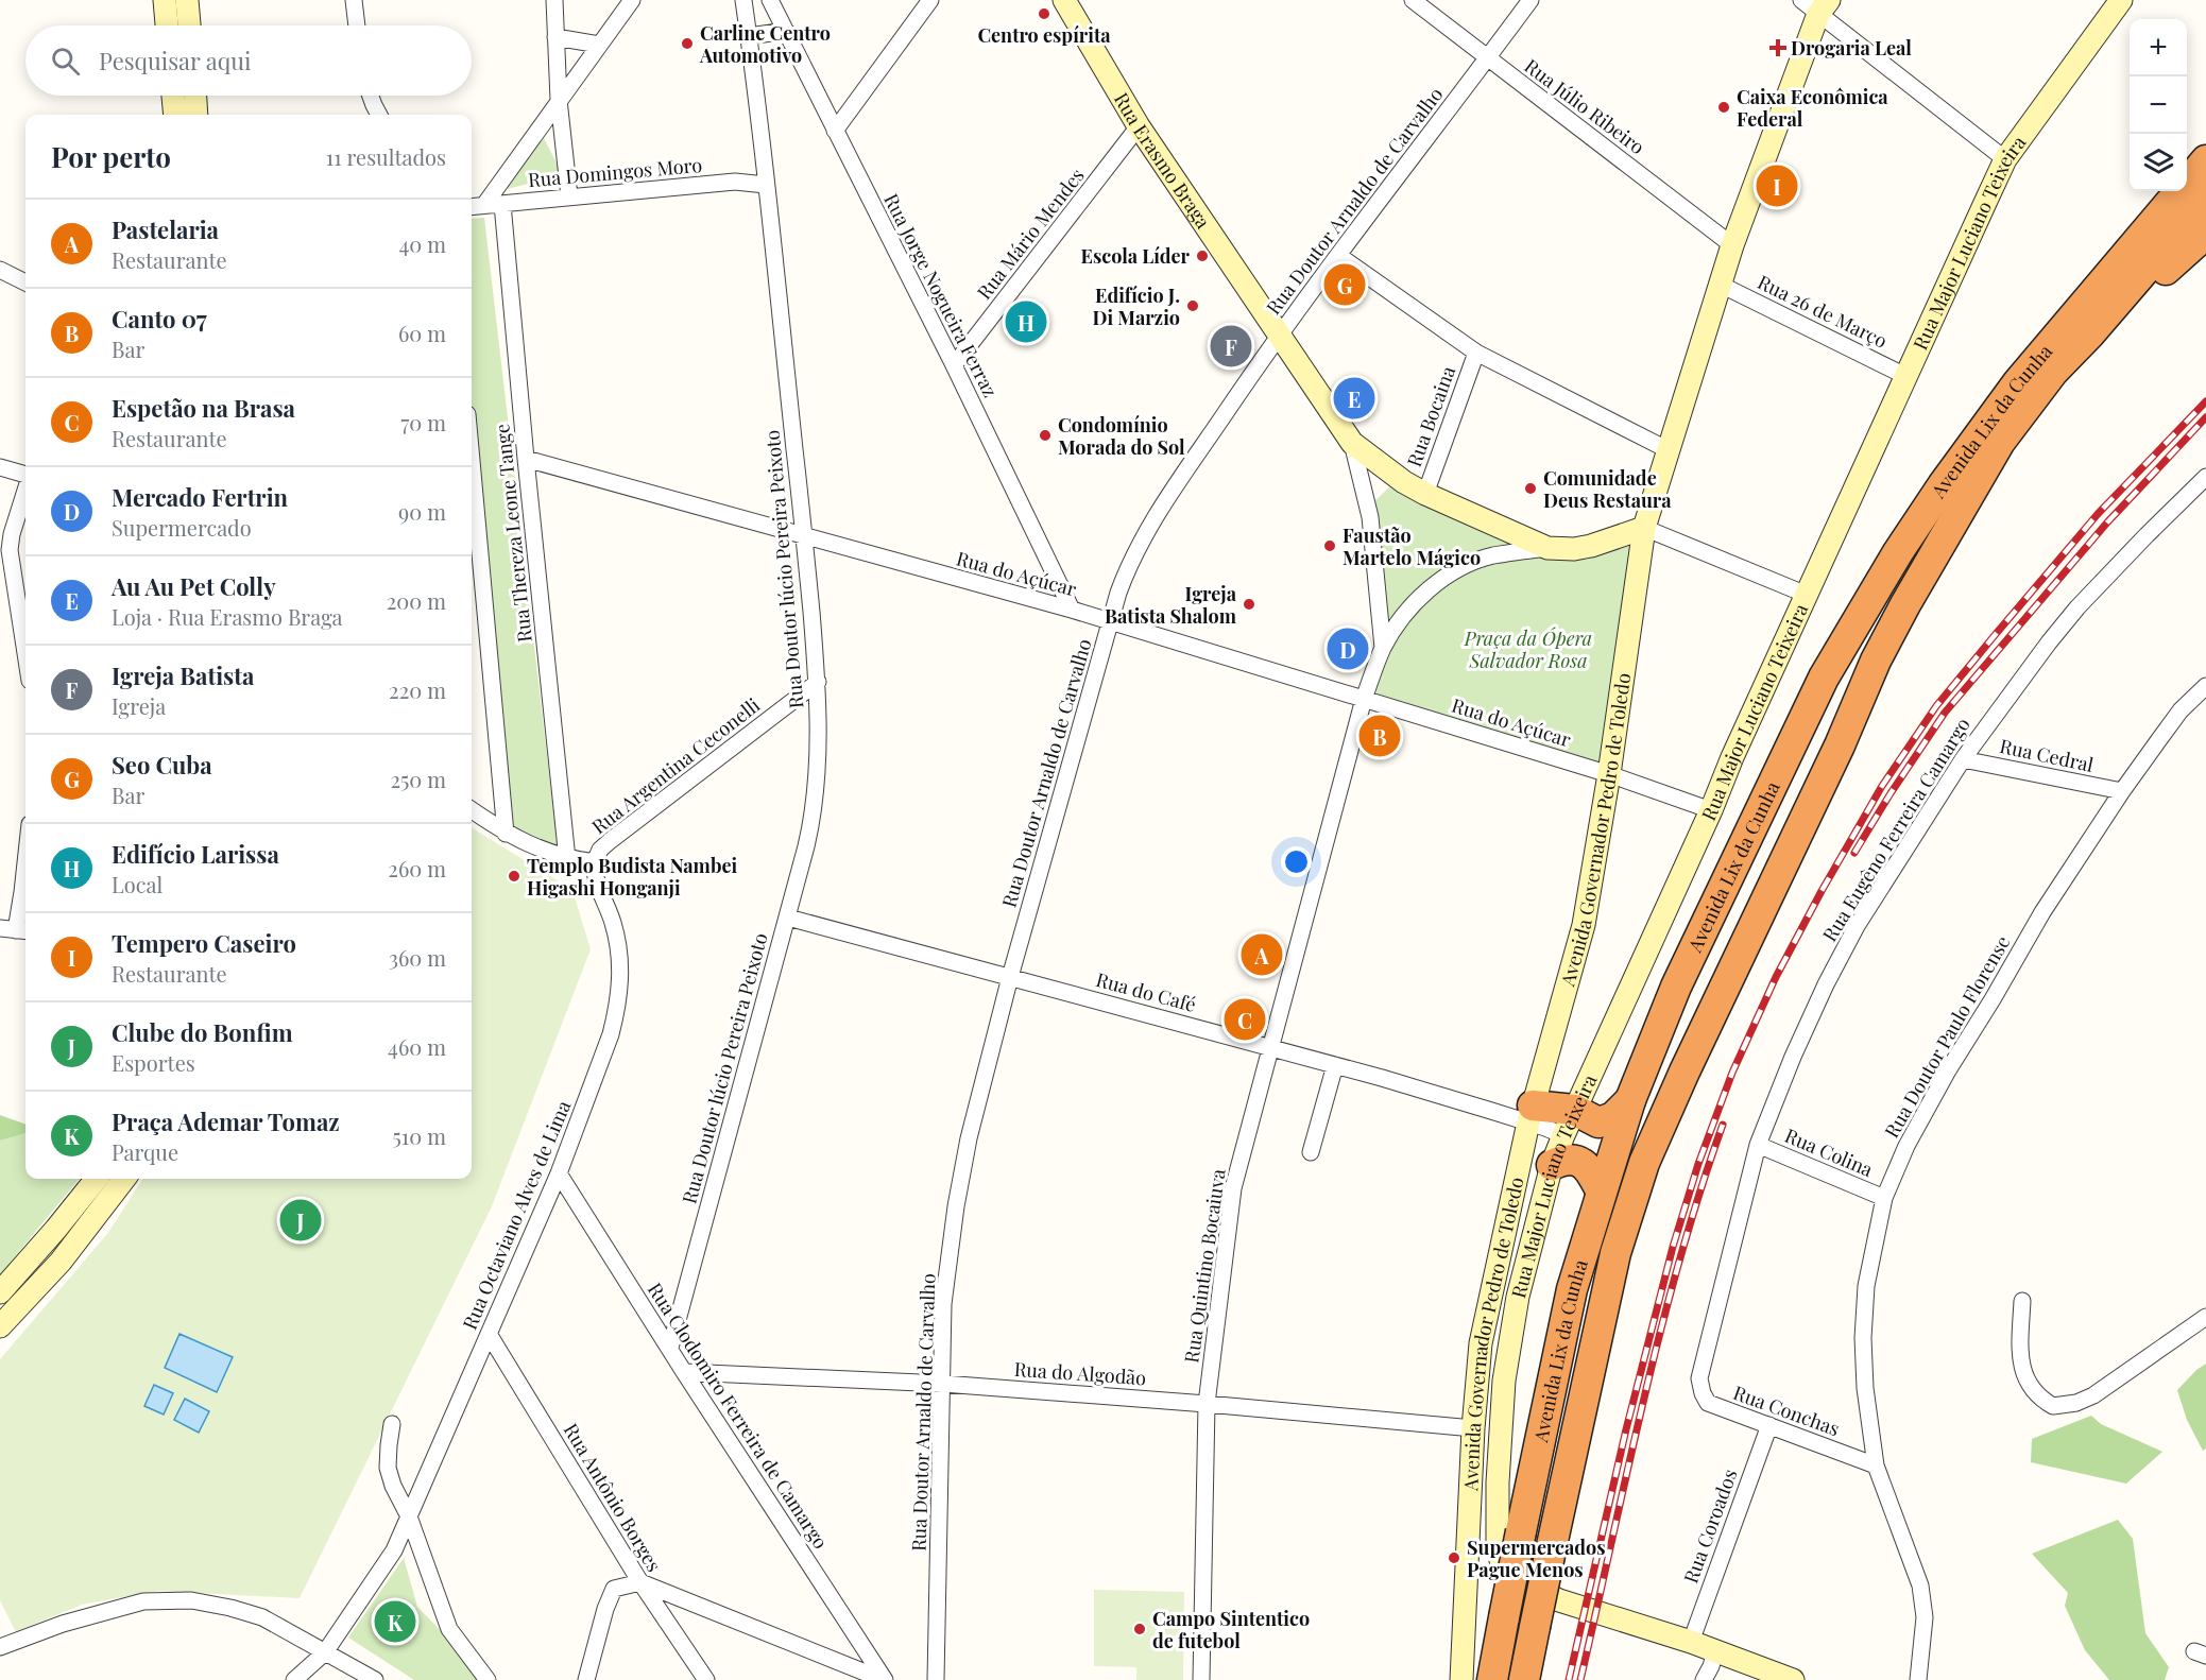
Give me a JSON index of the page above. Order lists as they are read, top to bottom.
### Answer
{
  "streets": {
    "highway": ["Avenida Lix da Cunha"],
    "main road": ["Rua Erasmo Braga", "Rua Major Luciano Teixeira", "Avenida Governador Pedro de Toledo"],
    "street": [
      "Rua Júlio Ribeiro",
      "Rua Domingos Moro",
      "Rua Doutor Arnaldo de Carvalho",
      "Rua Mário Mendes",
      "Rua Jorge Nogueira Ferraz",
      "Rua 26 de Março",
      "Rua Bocaina",
      "Rua Thereza Leone Tange",
      "Rua Doutor lúcio Pereira Peixoto",
      "Rua do Açúcar",
      "Rua Cedral",
      "Rua Argentina Ceconelli",
      "Rua Eugêno Ferreira Camargo",
      "Rua do Café",
      "Rua Doutor Paulo Florense",
      "Rua Colina",
      "Rua Octaviano Alves de Lima",
      "Rua Quintino Bocaiuva",
      "Rua do Algodão",
      "Rua Conchas",
      "Rua Clodomiro Ferreira de Camargo",
      "Rua Antônio Borges",
      "Rua Coroados"
    ]
  },
  "crossings": [
    ["Rua Júlio Ribeiro", "Rua Doutor Arnaldo de Carvalho"],
    ["Rua Júlio Ribeiro", "Avenida Governador Pedro de Toledo"],
    ["Rua Erasmo Braga", "Rua Doutor Arnaldo de Carvalho"],
    ["Rua Erasmo Braga", "Rua Mário Mendes"],
    ["Rua Erasmo Braga", "Rua Bocaina"],
    ["Rua Erasmo Braga", "Avenida Governador Pedro de Toledo"],
    ["Rua Erasmo Braga", "Rua Quintino Bocaiuva"],
    ["Rua Domingos Moro", "Rua Thereza Leone Tange"],
    ["Rua Domingos Moro", "Rua Doutor lúcio Pereira Peixoto"],
    ["Rua Doutor Arnaldo de Carvalho", "Rua do Açúcar"],
    ["Rua Doutor Arnaldo de Carvalho", "Rua do Café"],
    ["Rua Doutor Arnaldo de Carvalho", "Rua do Algodão"],
    ["Rua Mário Mendes", "Rua Jorge Nogueira Ferraz"],
    ["Rua Major Luciano Teixeira", "Rua 26 de Março"],
    ["Rua Major Luciano Teixeira", "Rua do Açúcar"],
    ["Rua Major Luciano Teixeira", "Avenida Governador Pedro de Toledo"],
    ["Rua Major Luciano Teixeira", "Rua Coroados"],
    ["Rua Jorge Nogueira Ferraz", "Rua do Açúcar"],
    ["Rua 26 de Março", "Avenida Governador Pedro de Toledo"],
    ["Rua Thereza Leone Tange", "Rua do Açúcar"],
    ["Rua Doutor lúcio Pereira Peixoto", "Rua do Açúcar"],
    ["Rua Doutor lúcio Pereira Peixoto", "Rua Argentina Ceconelli"],
    ["Rua Doutor lúcio Pereira Peixoto", "Rua do Café"],
    ["Rua Doutor lúcio Pereira Peixoto", "Rua Clodomiro Ferreira de Camargo"],
    ["Rua do Açúcar", "Avenida Governador Pedro de Toledo"],
    ["Rua do Açúcar", "Rua Quintino Bocaiuva"],
    ["Rua Cedral", "Rua Eugêno Ferreira Camargo"],
    ["Rua Cedral", "Rua Doutor Paulo Florense"],
    ["Rua Argentina Ceconelli", "Rua Octaviano Alves de Lima"],
    ["Avenida Governador Pedro de Toledo", "Rua do Café"],
    ["Avenida Governador Pedro de Toledo", "Rua do Algodão"],
    ["Rua Eugêno Ferreira Camargo", "Rua Colina"],
    ["Rua Eugêno Ferreira Camargo", "Rua Conchas"],
    ["Rua do Café", "Rua Quintino Bocaiuva"],
    ["Rua Doutor Paulo Florense", "Rua Colina"],
    ["Rua Doutor Paulo Florense", "Rua Conchas"],
    ["Rua Octaviano Alves de Lima", "Rua Clodomiro Ferreira de Camargo"],
    ["Rua Octaviano Alves de Lima", "Rua Antônio Borges"],
    ["Rua Quintino Bocaiuva", "Rua do Algodão"],
    ["Rua do Algodão", "Rua Clodomiro Ferreira de Camargo"],
    ["Rua Conchas", "Rua Coroados"]
  ],
  "parks": ["Praça da Ópera Salvador Rosa"],
  "places": {
    "other": [
      "Centro espírita",
      "Carline Centro Automotivo",
      "Caixa Econômica Federal",
      "Escola Líder",
      "Edifício J. Di Marzio",
      "Condomínio Morada do Sol",
      "Comunidade Deus Restaura",
      "Faustão Martelo Mágico",
      "Igreja Batista Shalom",
      "Templo Budista Nambei Higashi Honganji",
      "Supermercados Pague Menos",
      "Campo Sintentico de futebol"
    ],
    "health": ["Drogaria Leal"]
  },
  "page": {
    "map_buttons": ["+", "−"],
    "search": "Pesquisar aqui",
    "heading": ["Por perto", "11 resultados"],
    "pins": [
      "I",
      "G",
      "H",
      "F",
      "E",
      "D",
      "B",
      "A",
      "C",
      "J",
      "K"
    ],
    "list": [
      {
        "mark": "A",
        "name": "Pastelaria",
        "note": "Restaurante",
        "value": "40 m"
      },
      {
        "mark": "B",
        "name": "Canto 07",
        "note": "Bar",
        "value": "60 m"
      },
      {
        "mark": "C",
        "name": "Espetão na Brasa",
        "note": "Restaurante",
        "value": "70 m"
      },
      {
        "mark": "D",
        "name": "Mercado Fertrin",
        "note": "Supermercado",
        "value": "90 m"
      },
      {
        "mark": "E",
        "name": "Au Au Pet Colly",
        "note": "Loja · Rua Erasmo Braga",
        "value": "200 m"
      },
      {
        "mark": "F",
        "name": "Igreja Batista",
        "note": "Igreja",
        "value": "220 m"
      },
      {
        "mark": "G",
        "name": "Seo Cuba",
        "note": "Bar",
        "value": "250 m"
      },
      {
        "mark": "H",
        "name": "Edifício Larissa",
        "note": "Local",
        "value": "260 m"
      },
      {
        "mark": "I",
        "name": "Tempero Caseiro",
        "note": "Restaurante",
        "value": "360 m"
      },
      {
        "mark": "J",
        "name": "Clube do Bonfim",
        "note": "Esportes",
        "value": "460 m"
      },
      {
        "mark": "K",
        "name": "Praça Ademar Tomaz",
        "note": "Parque",
        "value": "510 m"
      }
    ]
  }
}
